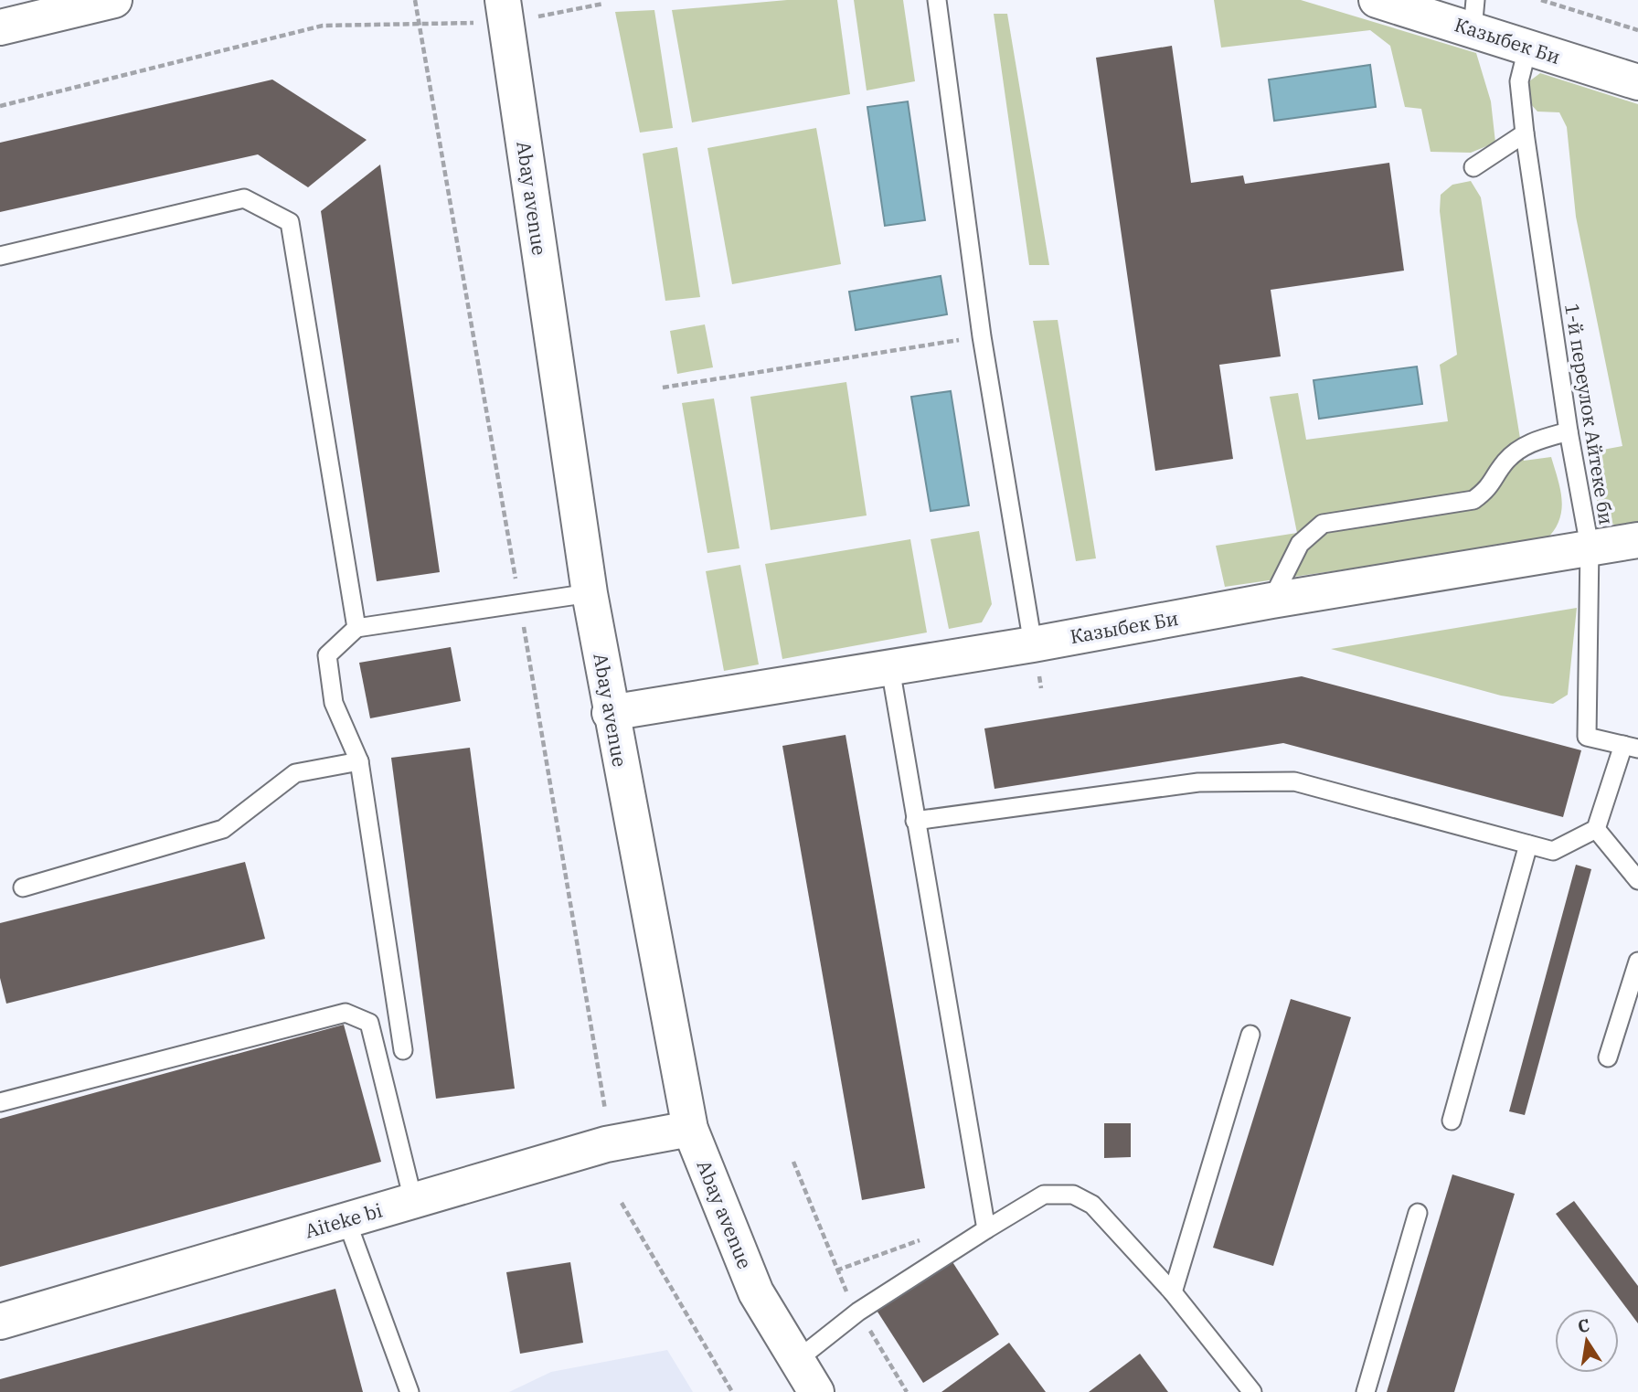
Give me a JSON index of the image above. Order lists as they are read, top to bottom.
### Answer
{
  "streets": {
    "street": ["Казыбек Би", "Abay avenue", "Aiteke bi"],
    "lane": ["1-й переулок Айтеке би"]
  },
  "crossings": [
    ["Казыбек Би", "Abay avenue"],
    ["Казыбек Би", "1-й переулок Айтеке би"],
    ["Abay avenue", "Aiteke bi"]
  ],
  "north": "top"
}
